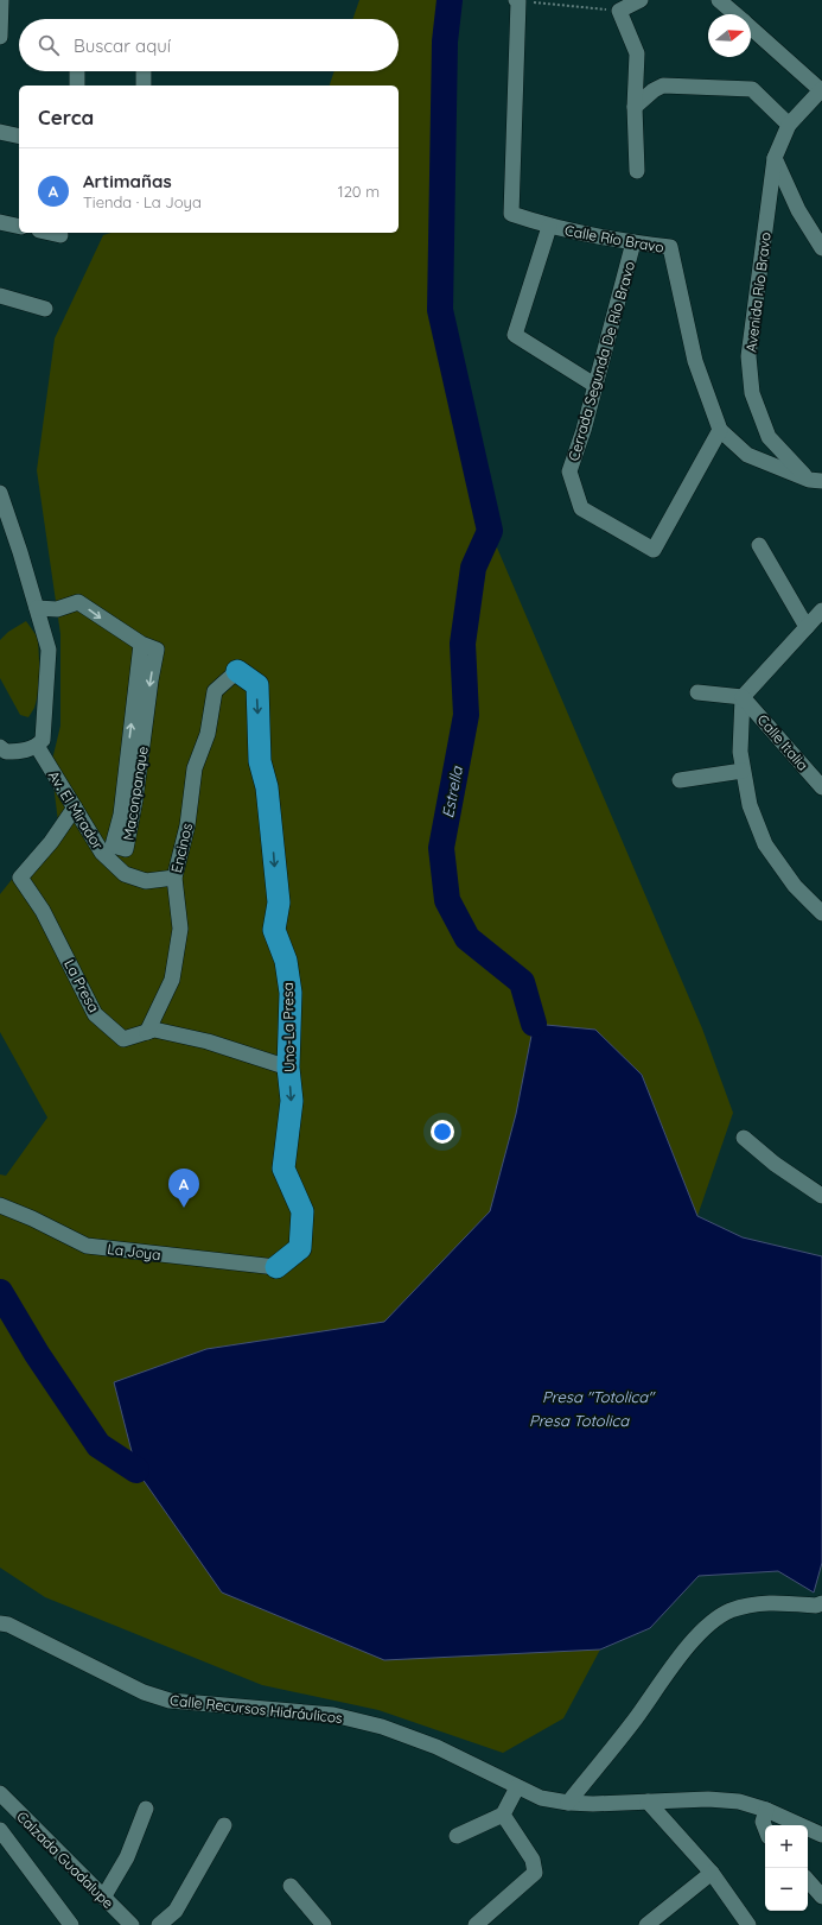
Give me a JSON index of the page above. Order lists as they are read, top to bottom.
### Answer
{
  "streets": {
    "highway": ["Uno-La Presa"],
    "street": [
      "Calle Río Bravo",
      "Avenida Río Bravo",
      "Cerrada Segunda De Río Bravo",
      "Calle Italia",
      "Maconpanque",
      "Av. El Mirador",
      "Encinos",
      "La Presa",
      "La Joya",
      "Calle Recursos Hidráulicos",
      "Calzada Guadalupe"
    ]
  },
  "crossings": [
    ["Calle Río Bravo", "Avenida Río Bravo"],
    ["Calle Río Bravo", "Cerrada Segunda De Río Bravo"],
    ["Av. El Mirador", "Encinos"],
    ["Av. El Mirador", "La Presa"],
    ["Encinos", "La Presa"],
    ["Encinos", "Uno-La Presa"],
    ["La Presa", "Uno-La Presa"],
    ["Uno-La Presa", "La Joya"]
  ],
  "one_way": ["Uno-La Presa"],
  "water": ["Estrella", "Presa \"Totolica\"", "Presa Totolica"],
  "north": "right",
  "page": {
    "search": "Buscar aquí",
    "heading": "Cerca",
    "list": [
      {
        "mark": "A",
        "name": "Artimañas",
        "note": "Tienda · La Joya",
        "value": "120 m"
      }
    ],
    "pins": "A",
    "map_buttons": ["+", "−"]
  }
}
